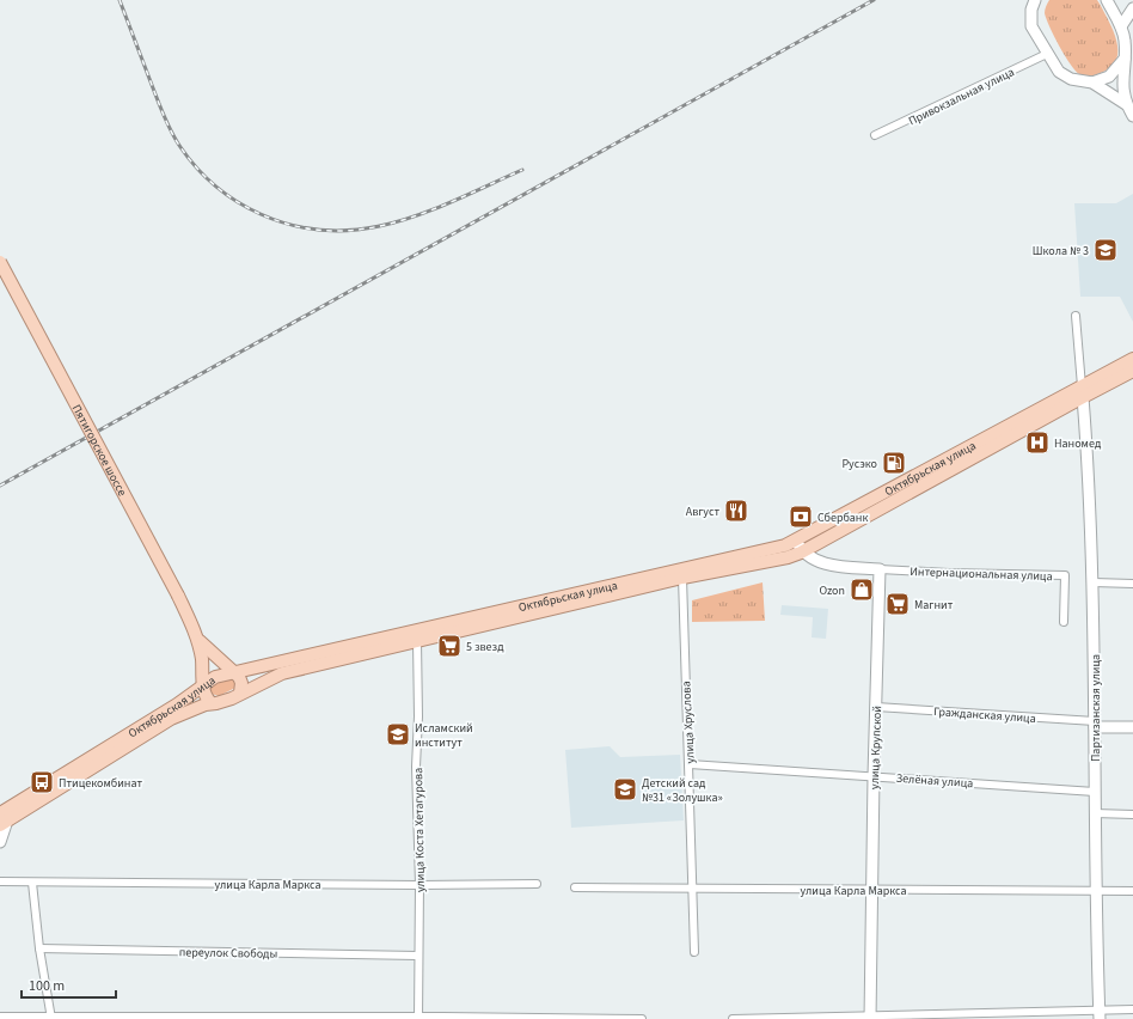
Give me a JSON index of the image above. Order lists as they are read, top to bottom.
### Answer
{
  "streets": {
    "main road": ["Пятигорское шоссе", "Октябрьская улица"],
    "street": [
      "Привокзальная улица",
      "Интернациональная улица",
      "Партизанская улица",
      "Гражданская улица",
      "улица Хруслова",
      "улица Крупской",
      "Зелёная улица",
      "улица Коста Хетагурова",
      "улица Карла Маркса",
      "переулок Свободы"
    ]
  },
  "crossings": [
    ["Пятигорское шоссе", "Октябрьская улица"],
    ["Октябрьская улица", "Партизанская улица"],
    ["Октябрьская улица", "улица Хруслова"],
    ["Октябрьская улица", "улица Коста Хетагурова"],
    ["Интернациональная улица", "улица Крупской"],
    ["Партизанская улица", "Гражданская улица"],
    ["Партизанская улица", "Зелёная улица"],
    ["Партизанская улица", "улица Карла Маркса"],
    ["Гражданская улица", "улица Крупской"],
    ["улица Хруслова", "Зелёная улица"],
    ["улица Хруслова", "улица Карла Маркса"],
    ["улица Крупской", "Зелёная улица"],
    ["улица Крупской", "улица Карла Маркса"],
    ["улица Коста Хетагурова", "улица Карла Маркса"],
    ["улица Коста Хетагурова", "переулок Свободы"]
  ],
  "places": {
    "school or university": ["Школа № 3", "Исламский институт", "Детский сад №31 «Золушка»"],
    "hospital": ["Наномед"],
    "fuel station": ["Русэко"],
    "restaurant": ["Август"],
    "bank": ["Сбербанк"],
    "shop": ["Ozon"],
    "supermarket": ["Магнит", "5 звезд"],
    "bus stop": ["Птицекомбинат"]
  },
  "scale_bar": "100 m"
}
